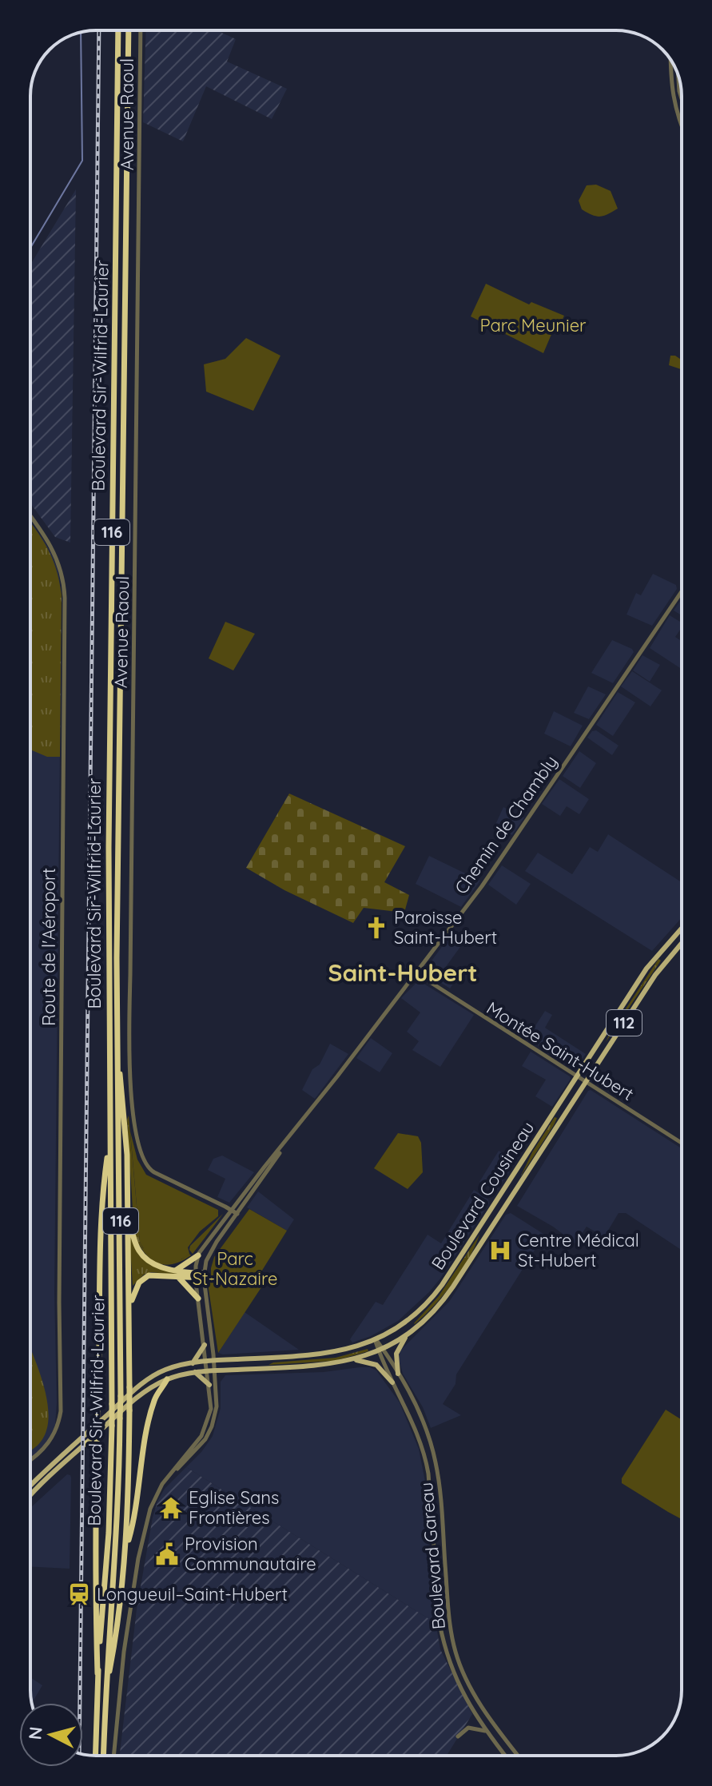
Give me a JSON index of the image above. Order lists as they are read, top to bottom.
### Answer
{
  "streets": {
    "highway": ["Boulevard Sir-Wilfrid-Laurier", "116"],
    "main road": ["112", "Boulevard Cousineau"],
    "street": [
      "Avenue Raoul",
      "Chemin de Chambly",
      "Route de l'Aéroport",
      "Montée Saint-Hubert",
      "Boulevard Gareau"
    ]
  },
  "crossings": [
    ["Avenue Raoul", "Chemin de Chambly"],
    ["Chemin de Chambly", "112"],
    ["Chemin de Chambly", "Montée Saint-Hubert"],
    ["Chemin de Chambly", "Boulevard Cousineau"],
    ["112", "Boulevard Cousineau"],
    ["Montée Saint-Hubert", "Boulevard Cousineau"],
    ["Boulevard Cousineau", "Boulevard Gareau"]
  ],
  "districts": ["Saint-Hubert"],
  "parks": ["Parc Meunier", "Parc St-Nazaire"],
  "places": {
    "church": ["Paroisse Saint-Hubert"],
    "hospital": ["Centre Médical St-Hubert"],
    "temple": ["Eglise Sans Frontières"],
    "public building": ["Provision Communautaire"],
    "station": ["Longueuil–Saint-Hubert"]
  },
  "north": "left"
}
